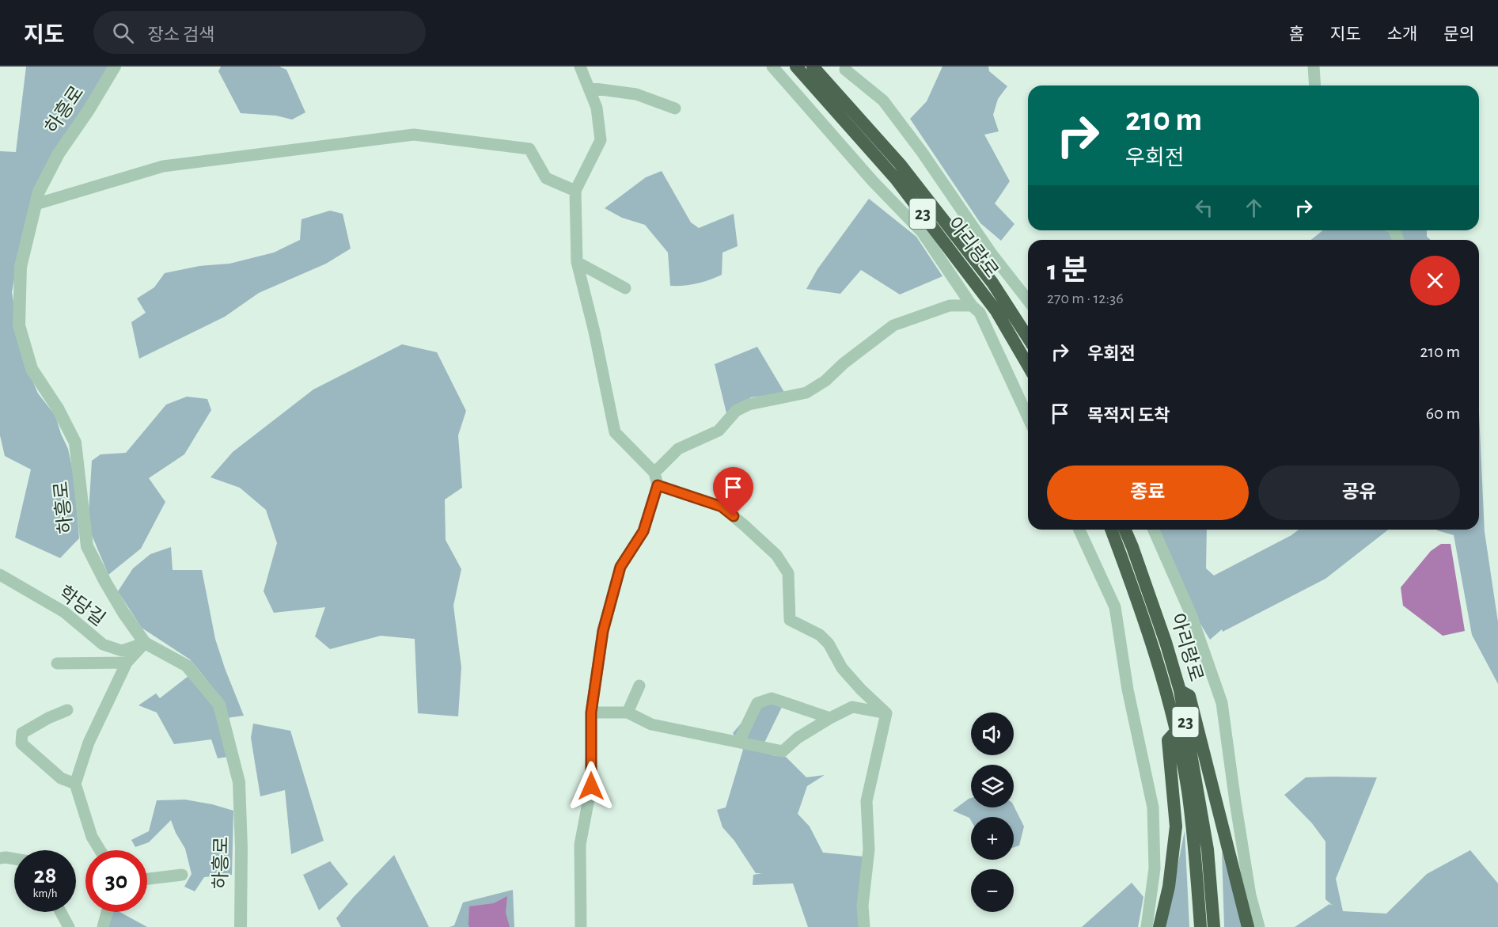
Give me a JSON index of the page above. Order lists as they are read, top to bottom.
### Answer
{
  "streets": {
    "highway": ["23", "아리랑로"],
    "street": ["하흥로", "학당길"]
  },
  "crossings": [
    ["하흥로", "학당길"]
  ],
  "page": {
    "header": "지도",
    "search": "장소 검색",
    "nav": [
      "홈",
      "지도",
      "소개",
      "문의"
    ],
    "turn": ["210 m", "우회전"],
    "heading": ["1 분", "270 m · 12:36"],
    "list": [
      {
        "name": "우회전",
        "value": "210 m"
      },
      {
        "name": "목적지 도착",
        "value": "60 m"
      }
    ],
    "buttons": ["종료", "공유"],
    "map_buttons": ["+", "−"],
    "speed": "28 km/h",
    "limit": "30"
  }
}
